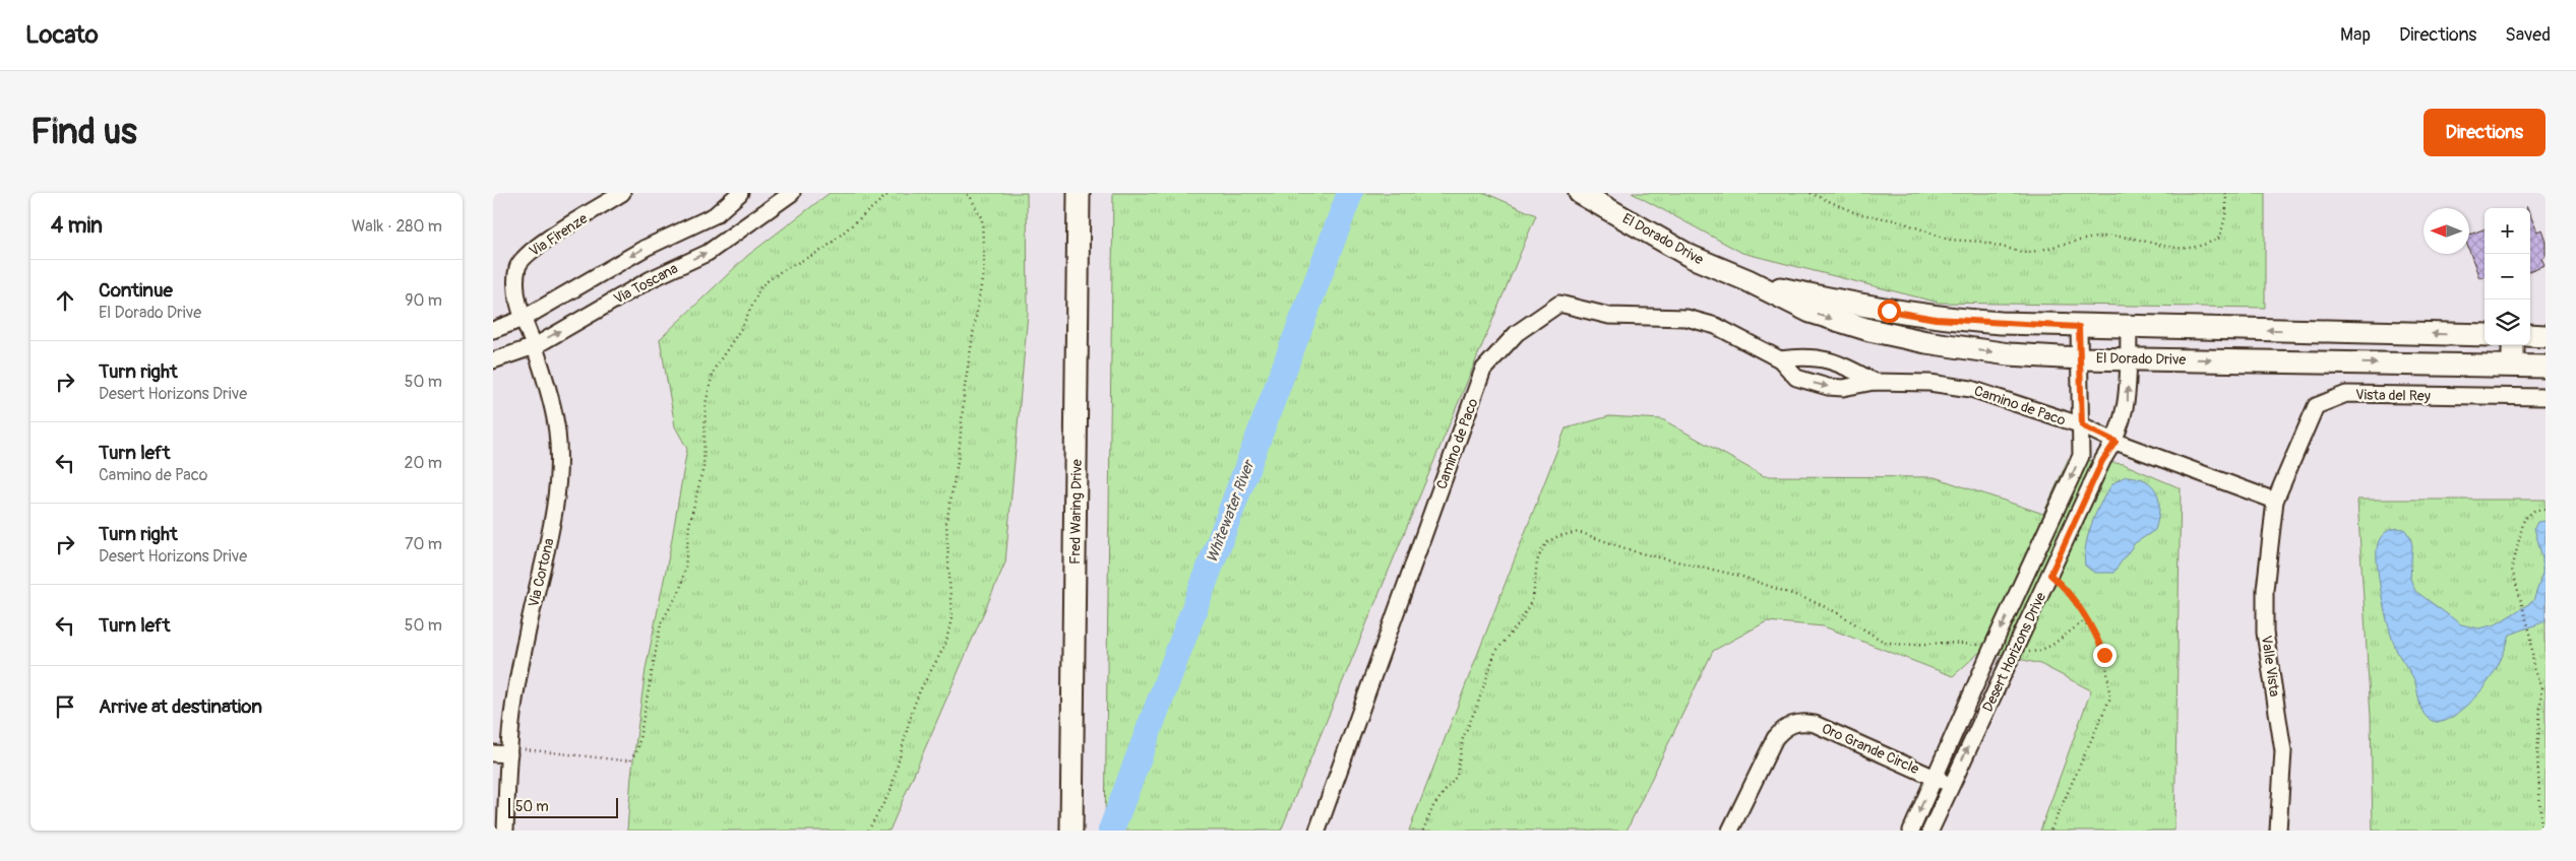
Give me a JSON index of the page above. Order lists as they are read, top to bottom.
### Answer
{
  "streets": {
    "main road": ["El Dorado Drive", "Fred Waring Drive"],
    "street": [
      "Via Firenze",
      "Via Toscana",
      "Vista del Rey",
      "Camino de Paco",
      "Via Cortona",
      "Desert Horizons Drive",
      "Valle Vista",
      "Oro Grande Circle"
    ]
  },
  "crossings": [
    ["Via Firenze", "Via Cortona"],
    ["El Dorado Drive", "Desert Horizons Drive"],
    ["Via Toscana", "Via Cortona"],
    ["Vista del Rey", "Camino de Paco"],
    ["Vista del Rey", "Valle Vista"],
    ["Camino de Paco", "Desert Horizons Drive"],
    ["Camino de Paco", "Valle Vista"],
    ["Desert Horizons Drive", "Oro Grande Circle"]
  ],
  "water": ["Whitewater River"],
  "scale_bar": "50 m",
  "north": "left",
  "page": {
    "header": "Locato",
    "nav": ["Map", "Directions", "Saved"],
    "buttons": "Directions",
    "title": "Find us",
    "heading": ["4 min", "Walk · 280 m"],
    "map_buttons": ["+", "−"],
    "list": [
      ["Continue", "El Dorado Drive", "90 m"],
      ["Turn right", "Desert Horizons Drive", "50 m"],
      ["Turn left", "Camino de Paco", "20 m"],
      ["Turn right", "Desert Horizons Drive", "70 m"],
      ["Turn left", "50 m"],
      "Arrive at destination"
    ],
    "scale": "50 m"
  }
}
